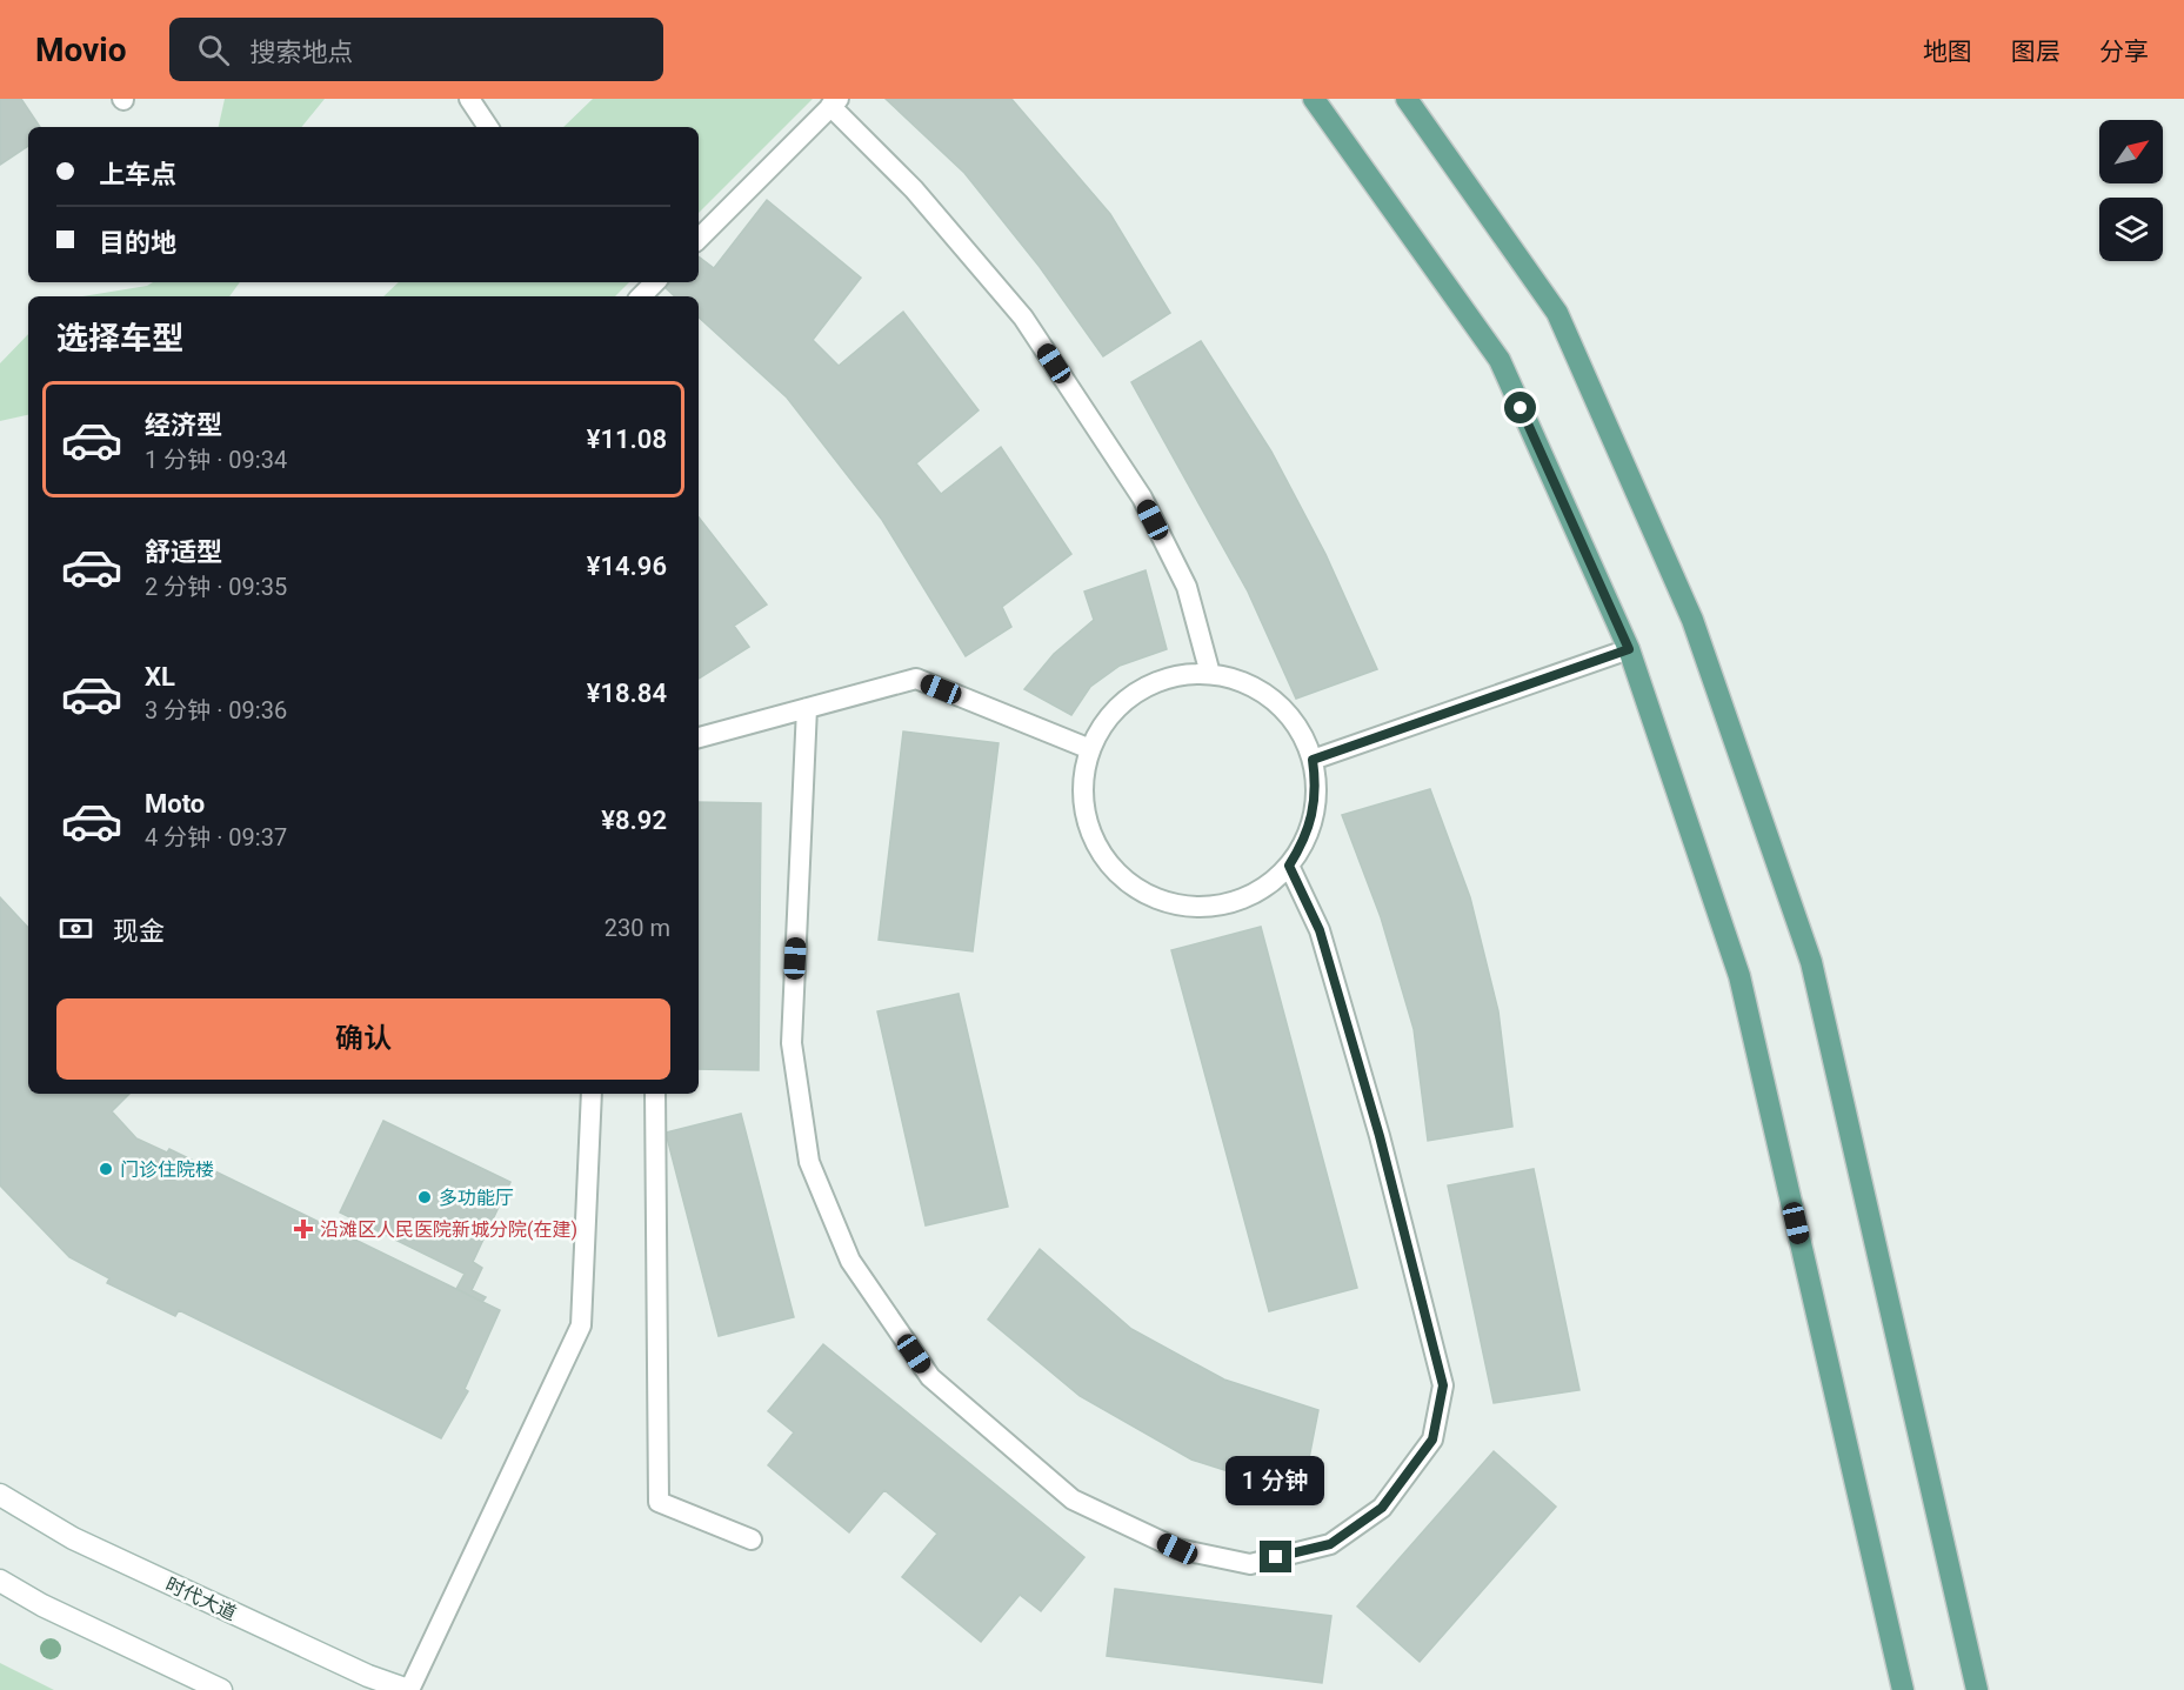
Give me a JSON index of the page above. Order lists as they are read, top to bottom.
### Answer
{
  "streets": {
    "main road": ["时代大道"]
  },
  "places": {
    "other": ["门诊住院楼", "多功能厅"],
    "health": ["沿滩区人民医院新城分院(在建)"]
  },
  "north": "top right",
  "page": {
    "header": "Movio",
    "search": "搜索地点",
    "nav": ["地图", "图层", "分享"],
    "banner": ["上车点", "目的地"],
    "heading": "选择车型",
    "list": [
      {
        "name": "经济型",
        "note": "1 分钟 · 09:34",
        "value": "¥11.08"
      },
      {
        "name": "舒适型",
        "note": "2 分钟 · 09:35",
        "value": "¥14.96"
      },
      {
        "name": "XL",
        "note": "3 分钟 · 09:36",
        "value": "¥18.84"
      },
      {
        "name": "Moto",
        "note": "4 分钟 · 09:37",
        "value": "¥8.92"
      }
    ],
    "pay": ["现金", "230 m"],
    "buttons": "确认",
    "bubble": "1 分钟"
  }
}
